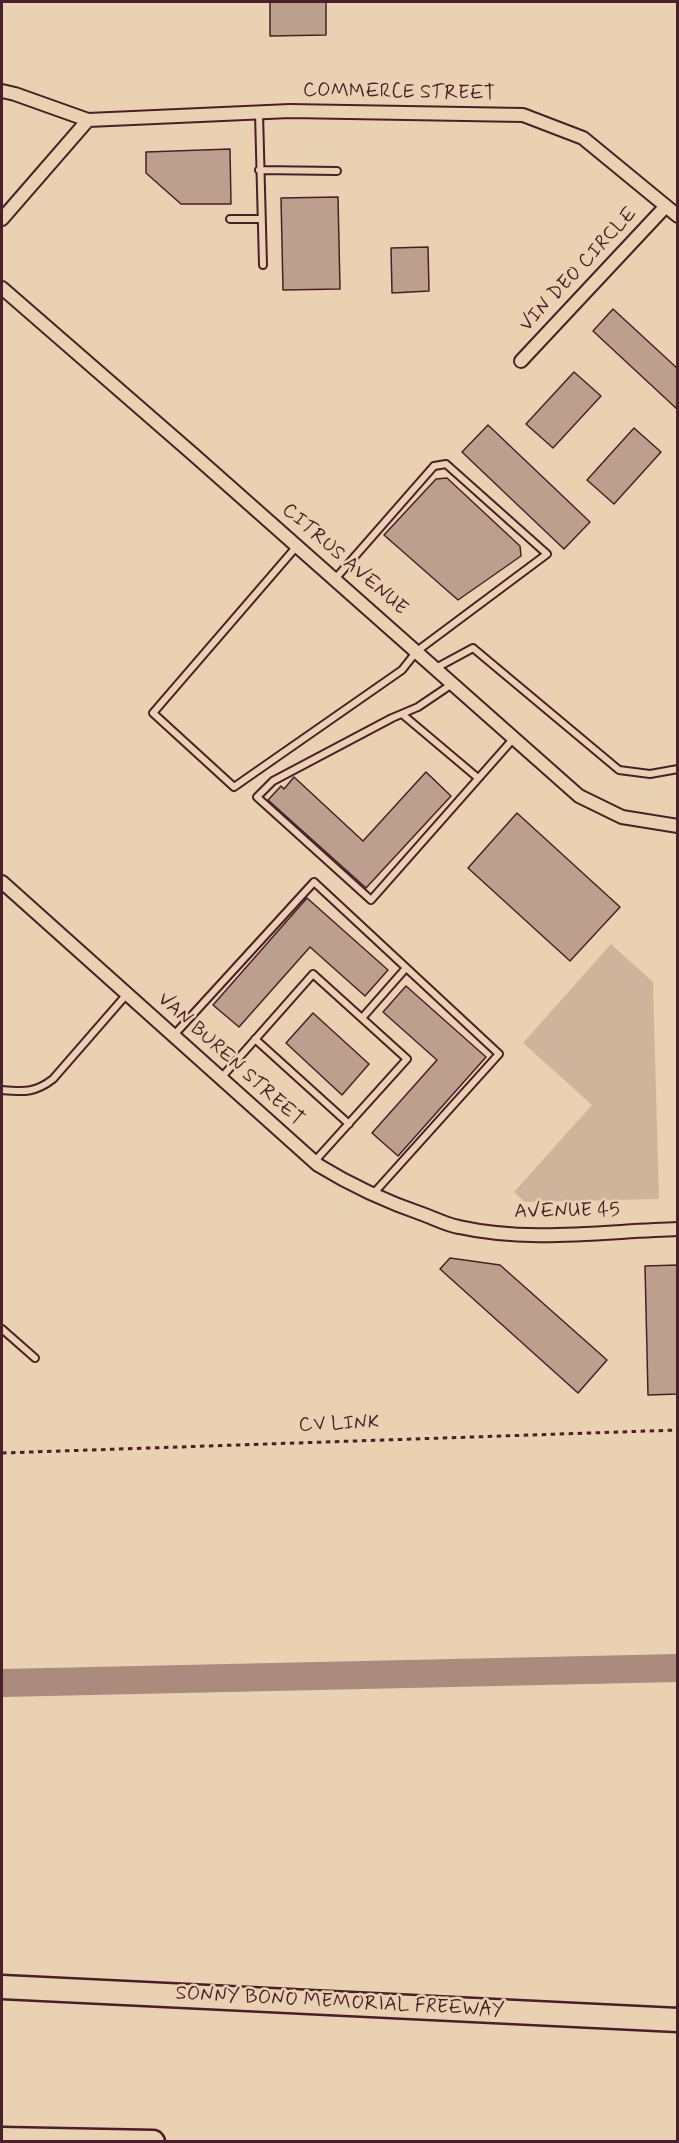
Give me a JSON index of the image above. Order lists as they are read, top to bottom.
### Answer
{
  "streets": {
    "highway": ["SONNY BONO MEMORIAL FREEWAY"],
    "street": [
      "COMMERCE STREET",
      "VIN DEO CIRCLE",
      "CITRUS AVENUE",
      "VAN BUREN STREET",
      "AVENUE 45"
    ],
    "path": ["CV LINK"]
  },
  "crossings": [
    ["COMMERCE STREET", "VIN DEO CIRCLE"],
    ["VAN BUREN STREET", "AVENUE 45"]
  ]
}
